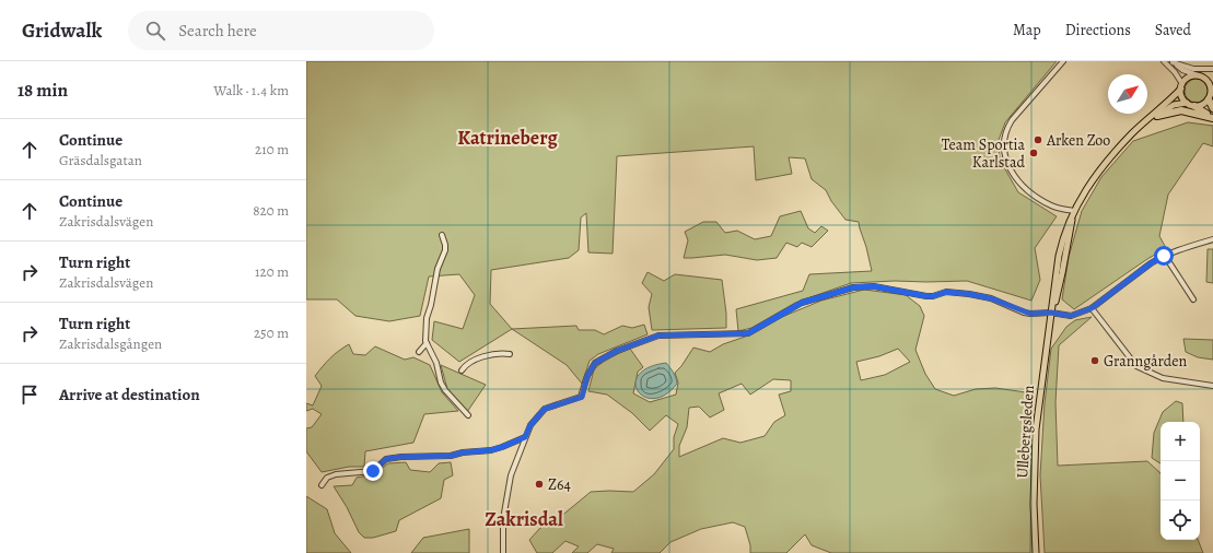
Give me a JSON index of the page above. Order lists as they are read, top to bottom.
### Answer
{
  "streets": {
    "main road": ["Ullebergsleden"]
  },
  "districts": ["Katrineberg", "Zakrisdal"],
  "places": [
    "Arken Zoo",
    "Team Sportia Karlstad",
    "Granngården",
    "Z64"
  ],
  "north": "top right",
  "page": {
    "header": "Gridwalk",
    "search": "Search here",
    "nav": ["Map", "Directions", "Saved"],
    "heading": ["18 min", "Walk · 1.4 km"],
    "list": [
      ["Continue", "Gräsdalsgatan", "210 m"],
      ["Continue", "Zakrisdalsvägen", "820 m"],
      ["Turn right", "Zakrisdalsvägen", "120 m"],
      ["Turn right", "Zakrisdalsgången", "250 m"],
      "Arrive at destination"
    ],
    "map_buttons": ["+", "−"]
  }
}
